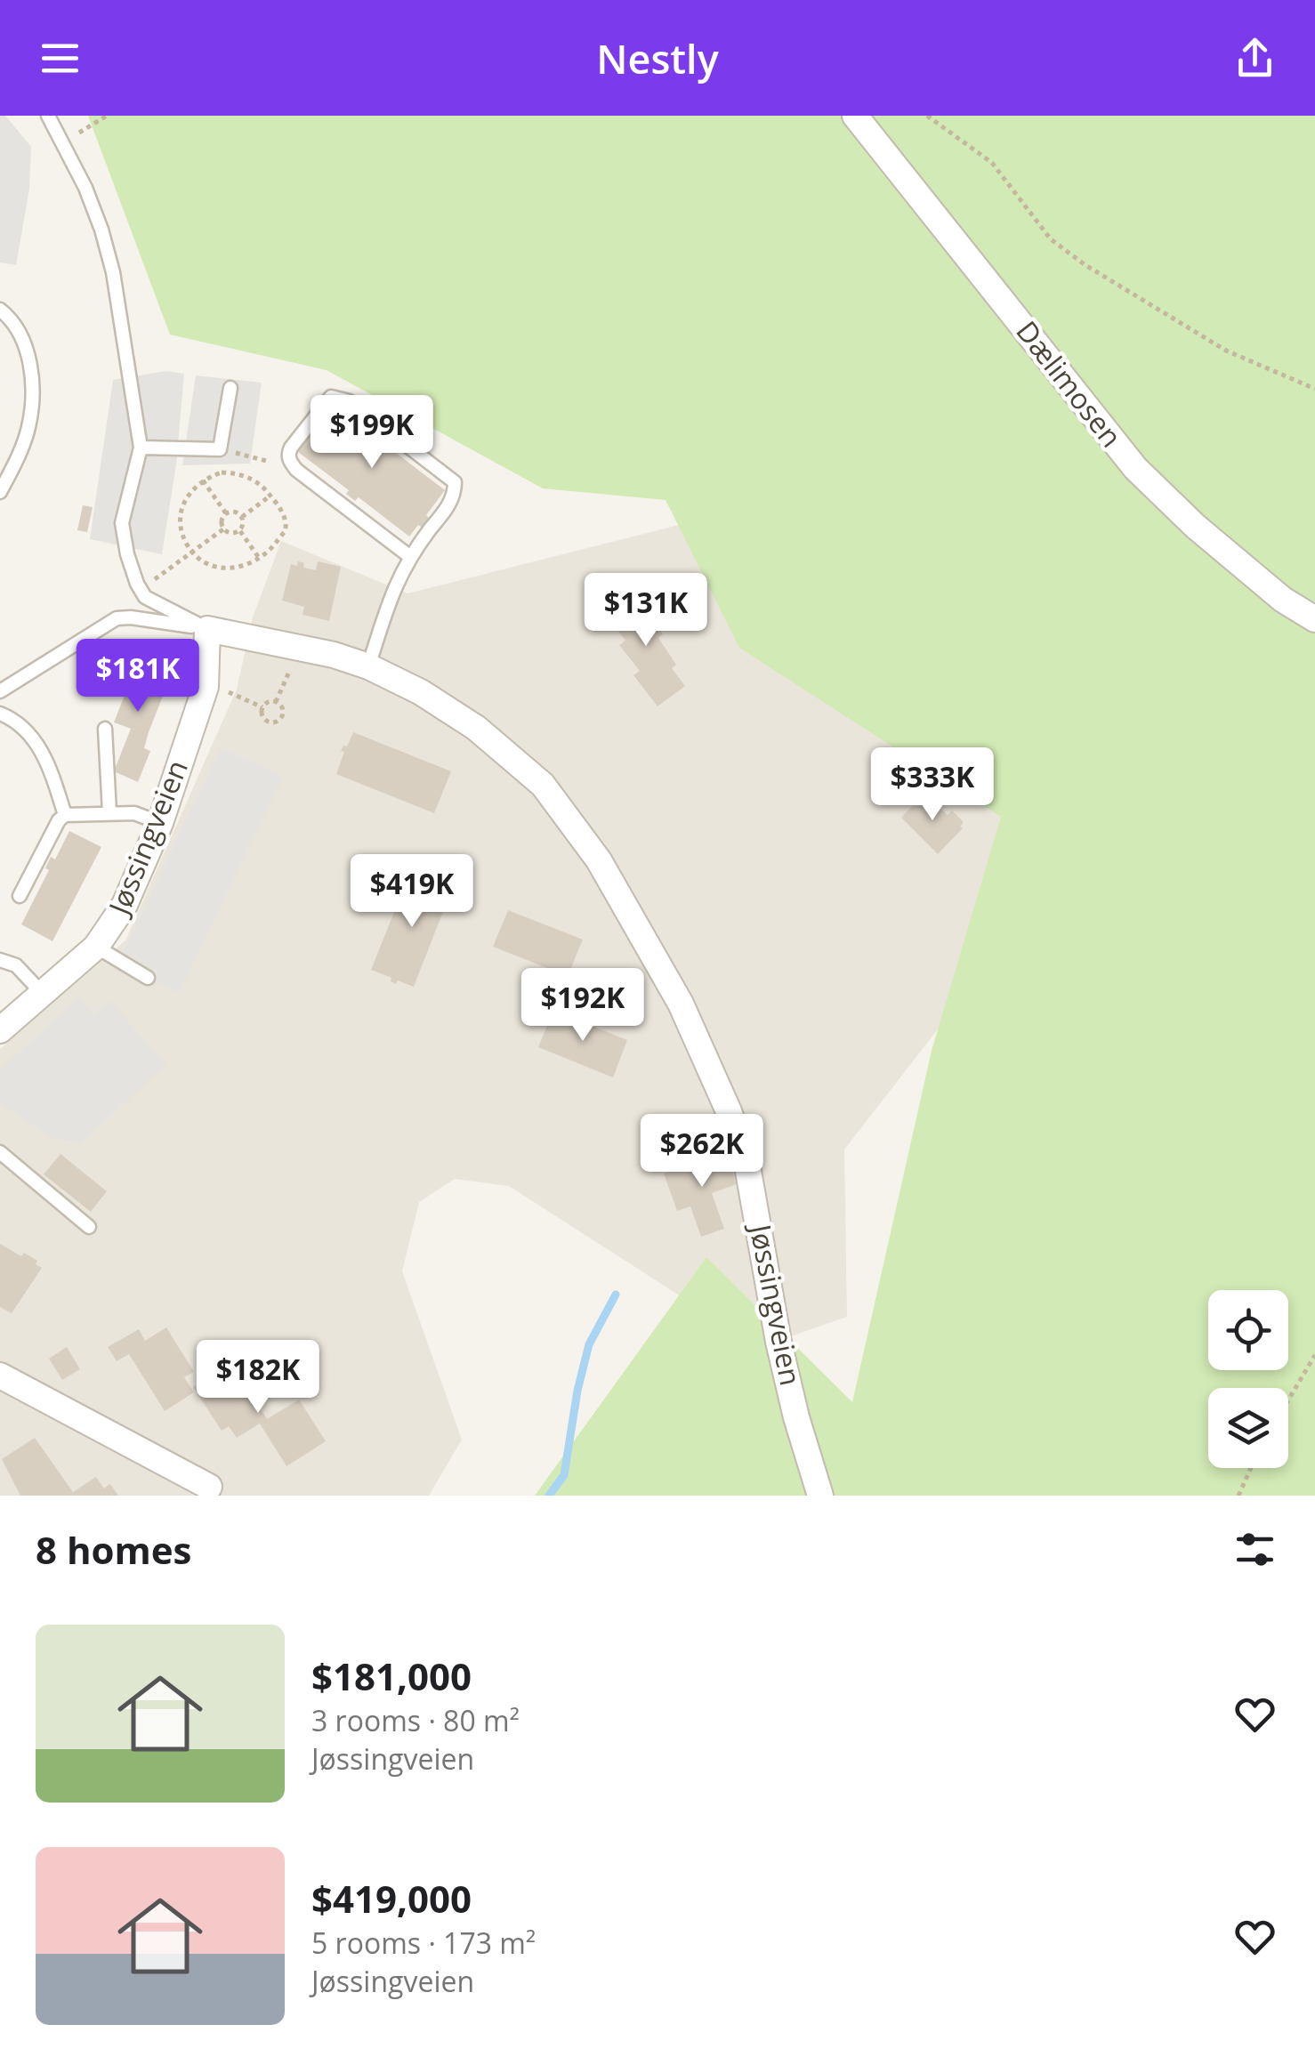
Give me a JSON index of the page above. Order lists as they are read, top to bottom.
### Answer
{
  "streets": {
    "street": ["Dælimosen", "Jøssingveien"]
  },
  "page": {
    "header": "Nestly",
    "price": [
      "$199K",
      "$131K",
      "$181K",
      "$333K",
      "$419K",
      "$192K",
      "$262K",
      "$182K"
    ],
    "heading": "8 homes",
    "list": [
      {
        "name": "$181,000",
        "note": "3 rooms · 80 m² · Jøssingveien"
      },
      {
        "name": "$419,000",
        "note": "5 rooms · 173 m² · Jøssingveien"
      }
    ]
  }
}
